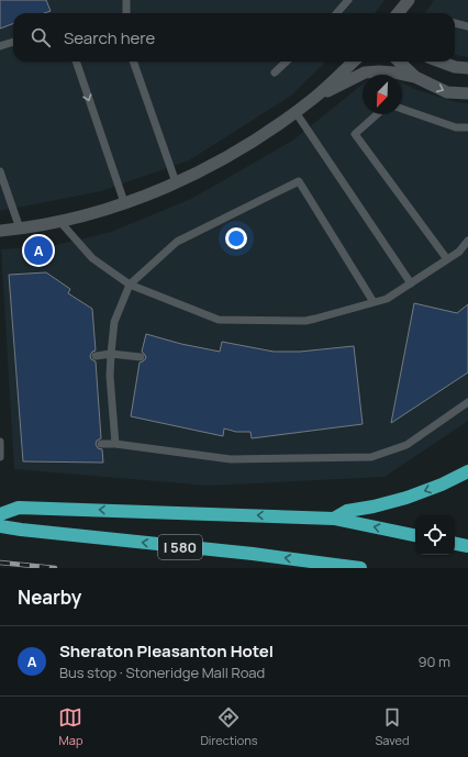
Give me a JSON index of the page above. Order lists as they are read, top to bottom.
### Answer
{
  "streets": {
    "highway": ["I 580"]
  },
  "north": "bottom left",
  "page": {
    "search": "Search here",
    "pins": "A",
    "heading": "Nearby",
    "list": [
      {
        "mark": "A",
        "name": "Sheraton Pleasanton Hotel",
        "note": "Bus stop · Stoneridge Mall Road",
        "value": "90 m"
      }
    ],
    "nav": ["Map", "Directions", "Saved"]
  }
}
